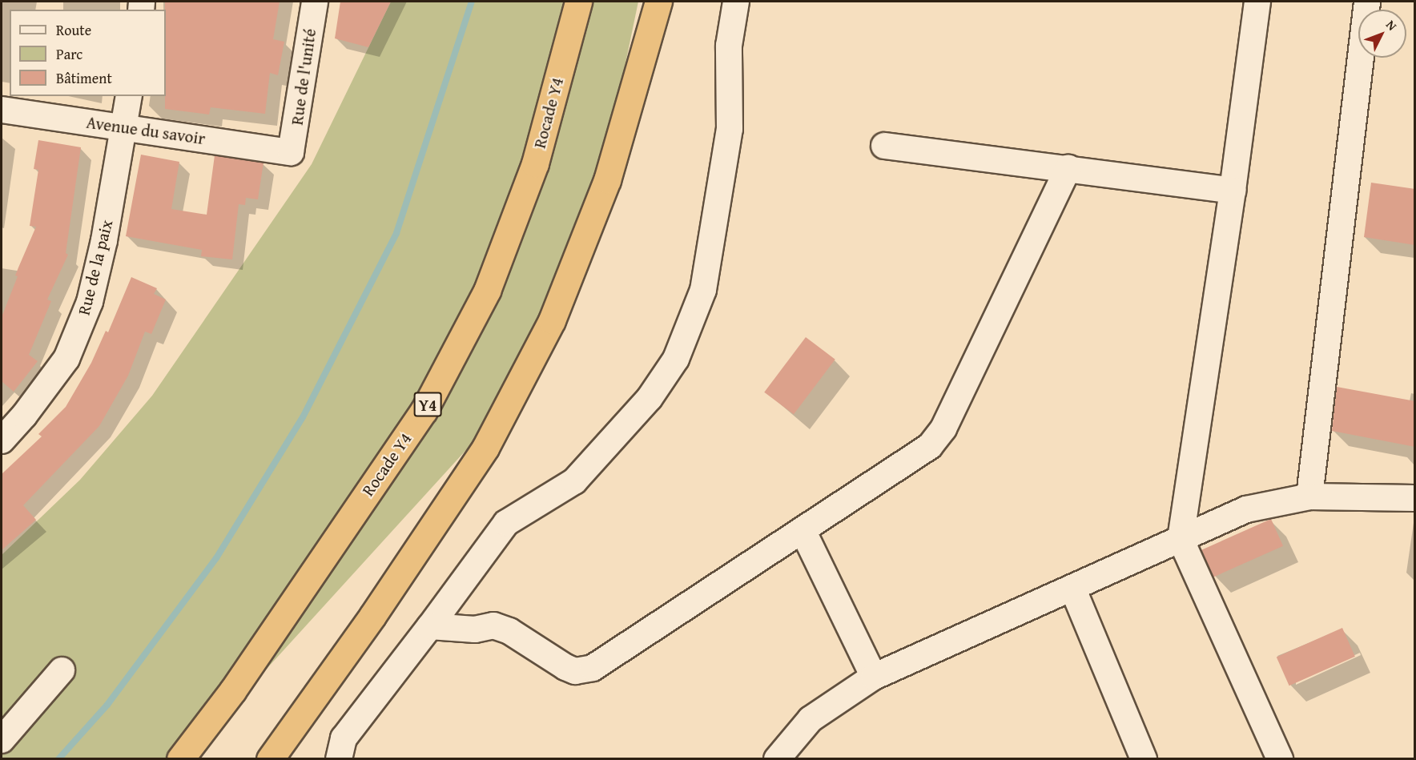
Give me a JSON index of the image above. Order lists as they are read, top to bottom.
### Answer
{
  "streets": {
    "highway": ["Rocade Y4", "Y4"],
    "street": ["Rue de l'unité", "Avenue du savoir", "Rue de la paix"]
  },
  "crossings": [
    ["Rue de l'unité", "Avenue du savoir"],
    ["Avenue du savoir", "Rue de la paix"]
  ],
  "legend": ["Route", "Parc", "Bâtiment"],
  "north": "top right"
}
